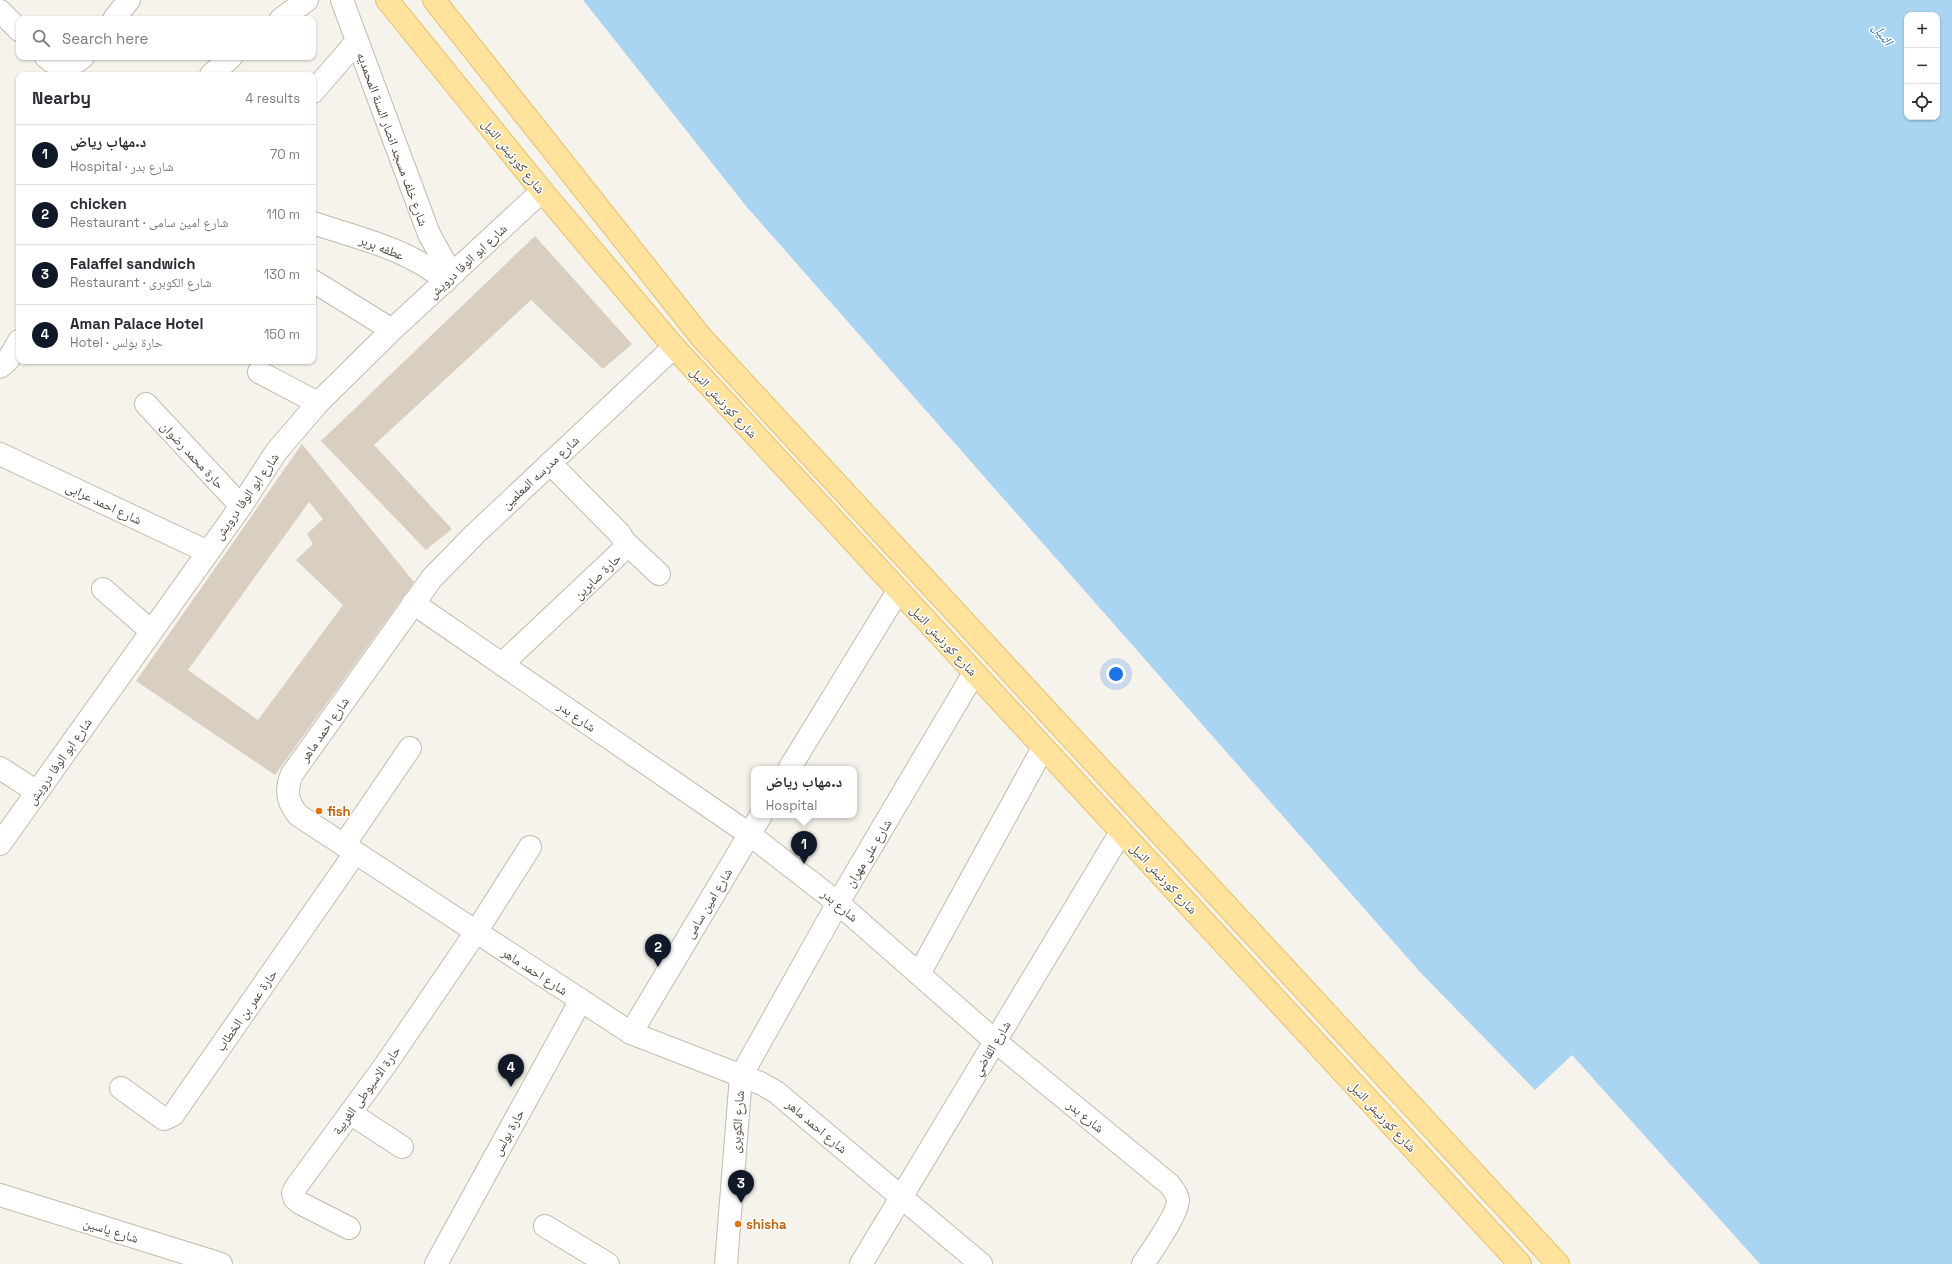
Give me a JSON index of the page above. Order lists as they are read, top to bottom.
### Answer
{
  "streets": {
    "main road": ["شارع كورنيش النيل"],
    "street": [
      "شارع خلف مسجد انصار السنة المحمديه",
      "عطفه بربر",
      "شارع ابو الوفا درويش",
      "حارة محمد رضوان",
      "شارع مدرسه المعلمين",
      "شارع احمد عرابى",
      "حارة صابرين",
      "شارع بدر",
      "شارع احمد ماهر",
      "شارع على مهران",
      "شارع امين سامى",
      "حارة عمر بن الخطاب",
      "شارع القاضي",
      "حارة الاسيوطى الغربية",
      "شارع الكوبرى",
      "حارة بولس",
      "شارع ياسين"
    ]
  },
  "crossings": [
    ["شارع خلف مسجد انصار السنة المحمديه", "عطفه بربر"],
    ["شارع خلف مسجد انصار السنة المحمديه", "شارع ابو الوفا درويش"],
    ["شارع كورنيش النيل", "شارع ابو الوفا درويش"],
    ["شارع كورنيش النيل", "شارع مدرسه المعلمين"],
    ["شارع كورنيش النيل", "شارع على مهران"],
    ["شارع كورنيش النيل", "شارع القاضي"],
    ["عطفه بربر", "شارع ابو الوفا درويش"],
    ["شارع ابو الوفا درويش", "حارة محمد رضوان"],
    ["شارع ابو الوفا درويش", "شارع احمد عرابى"],
    ["شارع مدرسه المعلمين", "حارة صابرين"],
    ["شارع مدرسه المعلمين", "شارع بدر"],
    ["شارع مدرسه المعلمين", "شارع احمد ماهر"],
    ["حارة صابرين", "شارع بدر"],
    ["شارع بدر", "شارع احمد ماهر"],
    ["شارع بدر", "شارع على مهران"],
    ["شارع بدر", "شارع امين سامى"],
    ["شارع بدر", "شارع القاضي"],
    ["شارع احمد ماهر", "شارع على مهران"],
    ["شارع احمد ماهر", "شارع امين سامى"],
    ["شارع احمد ماهر", "حارة عمر بن الخطاب"],
    ["شارع احمد ماهر", "شارع القاضي"],
    ["شارع احمد ماهر", "حارة الاسيوطى الغربية"],
    ["شارع احمد ماهر", "شارع الكوبرى"],
    ["شارع احمد ماهر", "حارة بولس"],
    ["شارع على مهران", "شارع الكوبرى"]
  ],
  "water": ["النيل"],
  "places": ["fish", "shisha"],
  "page": {
    "map_buttons": ["+", "−"],
    "search": "Search here",
    "heading": ["Nearby", "4 results"],
    "list": [
      {
        "mark": "1",
        "name": "د.مهاب رياض",
        "note": "Hospital · شارع بدر",
        "value": "70 m"
      },
      {
        "mark": "2",
        "name": "chicken",
        "note": "Restaurant · شارع امين سامى",
        "value": "110 m"
      },
      {
        "mark": "3",
        "name": "Falaffel sandwich",
        "note": "Restaurant · شارع الكوبرى",
        "value": "130 m"
      },
      {
        "mark": "4",
        "name": "Aman Palace Hotel",
        "note": "Hotel · حارة بولس",
        "value": "150 m"
      }
    ],
    "popup": ["د.مهاب رياض", "Hospital"],
    "pins": [
      "1",
      "2",
      "4",
      "3"
    ]
  }
}
